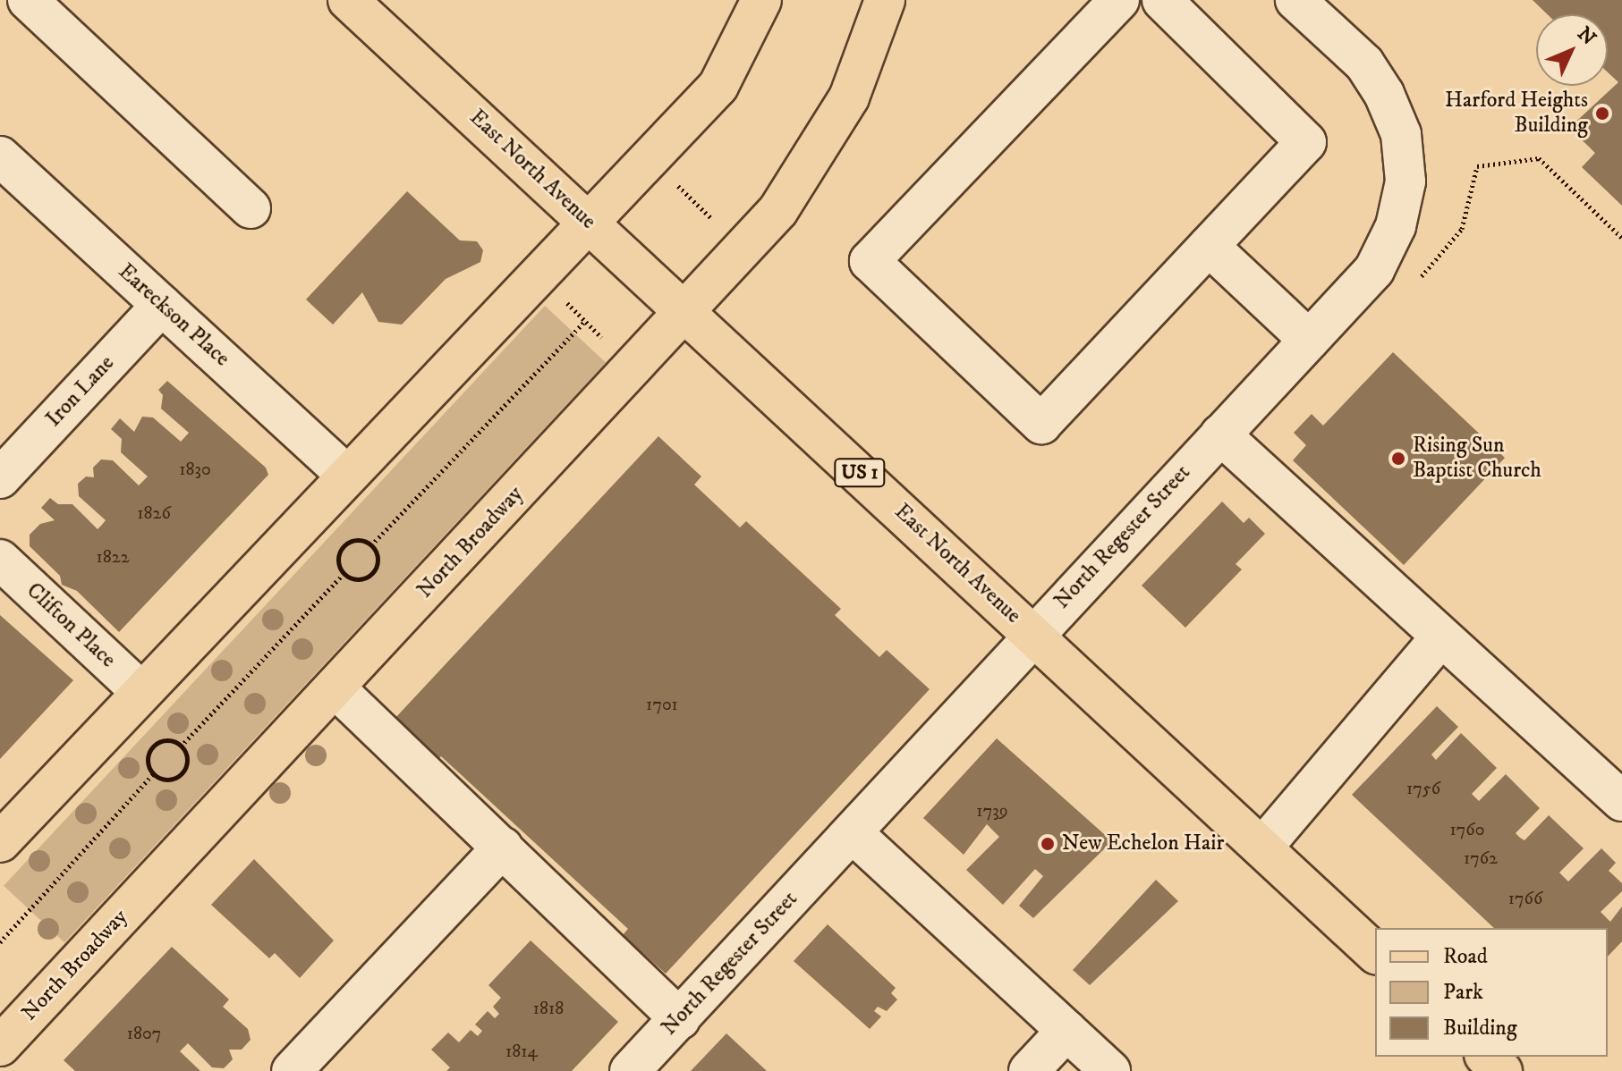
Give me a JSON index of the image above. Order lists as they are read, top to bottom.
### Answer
{
  "streets": {
    "main road": ["East North Avenue", "US 1", "North Broadway"],
    "street": [
      "Eareckson Place",
      "Iron Lane",
      "North Regester Street",
      "Clifton Place"
    ]
  },
  "crossings": [
    ["East North Avenue", "North Regester Street"],
    ["East North Avenue", "North Broadway"],
    ["Eareckson Place", "Iron Lane"]
  ],
  "places": ["Harford Heights Building", "Rising Sun Baptist Church", "New Echelon Hair"],
  "house_numbers": [
    "1830",
    "1826",
    "1822",
    "1701",
    "1756",
    "1739",
    "1760",
    "1762",
    "1766",
    "1818",
    "1807",
    "1814"
  ],
  "legend": ["Road", "Park", "Building"],
  "north": "top right"
}
